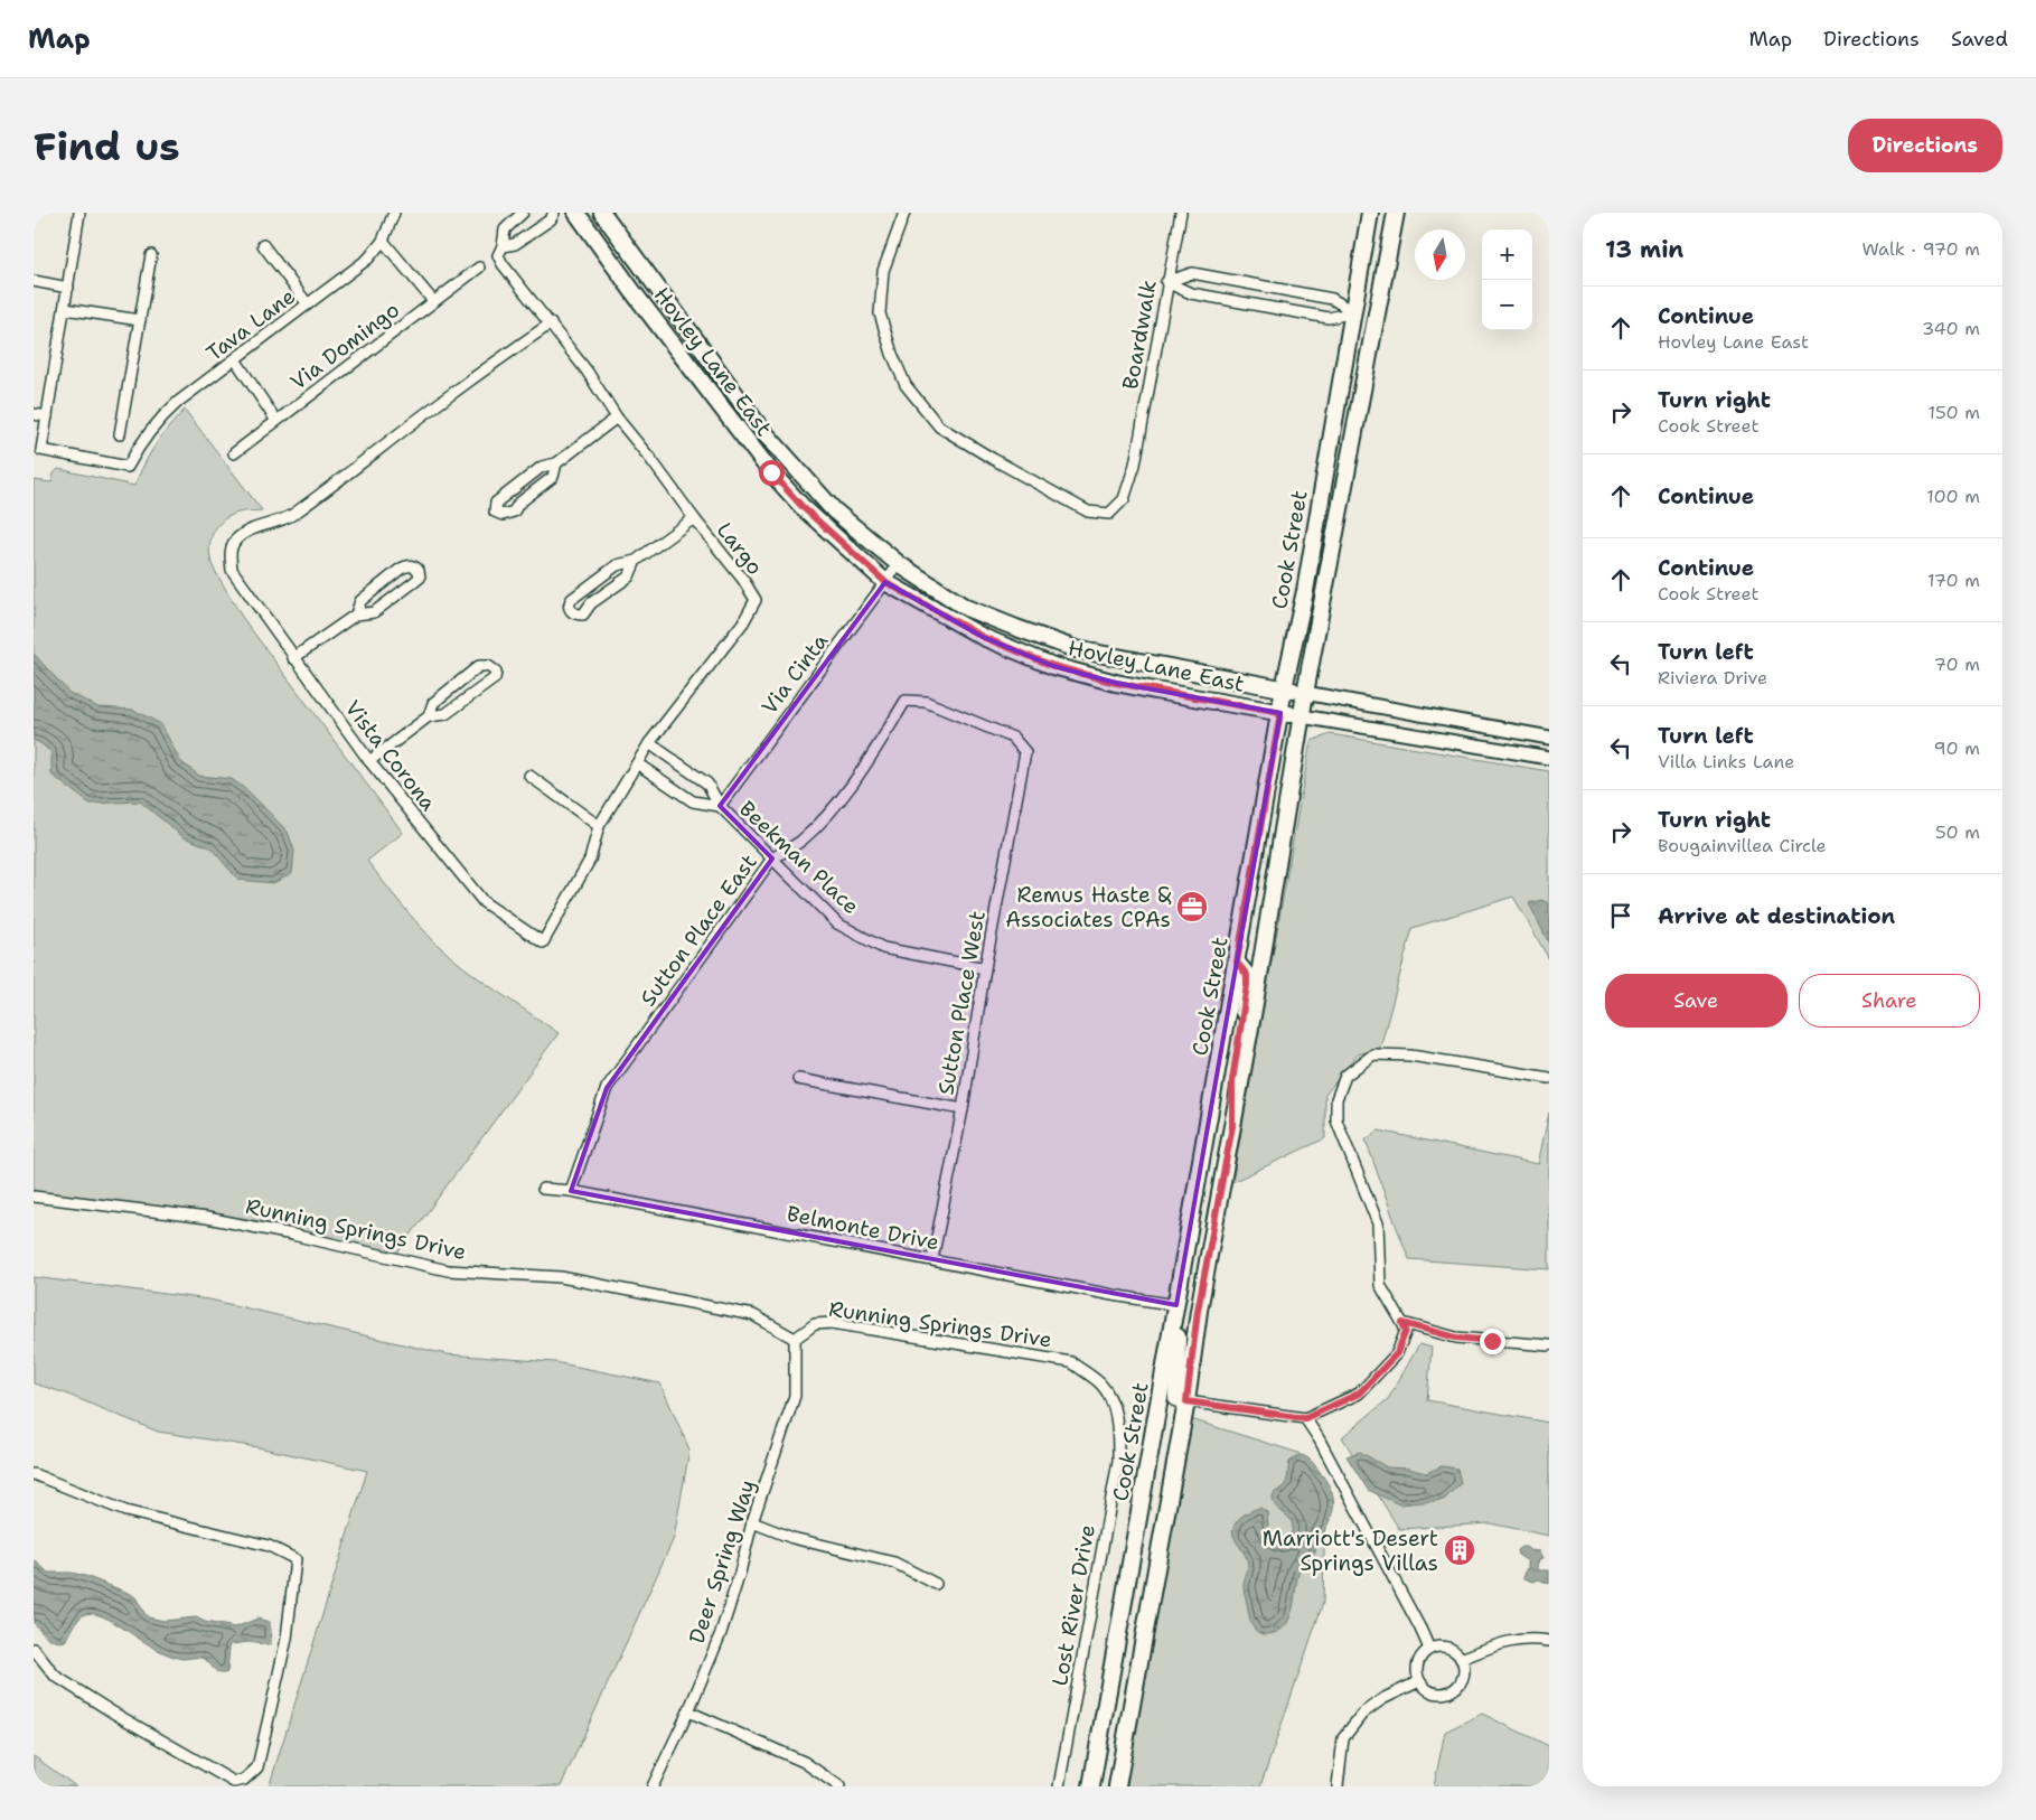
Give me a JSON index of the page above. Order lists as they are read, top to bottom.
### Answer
{
  "streets": {
    "main road": ["Hovley Lane East", "Cook Street"],
    "street": [
      "Tava Lane",
      "Boardwalk",
      "Via Domingo",
      "Largo",
      "Via Cinta",
      "Vista Corona",
      "Beekman Place",
      "Sutton Place East",
      "Sutton Place West",
      "Belmonte Drive",
      "Running Springs Drive",
      "Deer Spring Way",
      "Lost River Drive"
    ]
  },
  "crossings": [
    ["Hovley Lane East", "Cook Street"],
    ["Hovley Lane East", "Via Cinta"],
    ["Largo", "Vista Corona"],
    ["Largo", "Beekman Place"],
    ["Cook Street", "Belmonte Drive"],
    ["Via Cinta", "Beekman Place"],
    ["Beekman Place", "Sutton Place East"],
    ["Beekman Place", "Sutton Place West"],
    ["Sutton Place East", "Sutton Place West"],
    ["Sutton Place East", "Belmonte Drive"],
    ["Sutton Place West", "Belmonte Drive"],
    ["Running Springs Drive", "Deer Spring Way"],
    ["Running Springs Drive", "Lost River Drive"]
  ],
  "places": {
    "office": ["Remus Haste & Associates CPAs"],
    "building": ["Marriott's Desert Springs Villas"]
  },
  "north": "bottom",
  "page": {
    "header": "Map",
    "nav": ["Map", "Directions", "Saved"],
    "buttons": [
      "Directions",
      ["Save", "Share"]
    ],
    "title": "Find us",
    "heading": ["13 min", "Walk · 970 m"],
    "map_buttons": ["+", "−"],
    "list": [
      ["Continue", "Hovley Lane East", "340 m"],
      ["Turn right", "Cook Street", "150 m"],
      ["Continue", "100 m"],
      ["Continue", "Cook Street", "170 m"],
      ["Turn left", "Riviera Drive", "70 m"],
      ["Turn left", "Villa Links Lane", "90 m"],
      ["Turn right", "Bougainvillea Circle", "50 m"],
      "Arrive at destination"
    ]
  }
}
